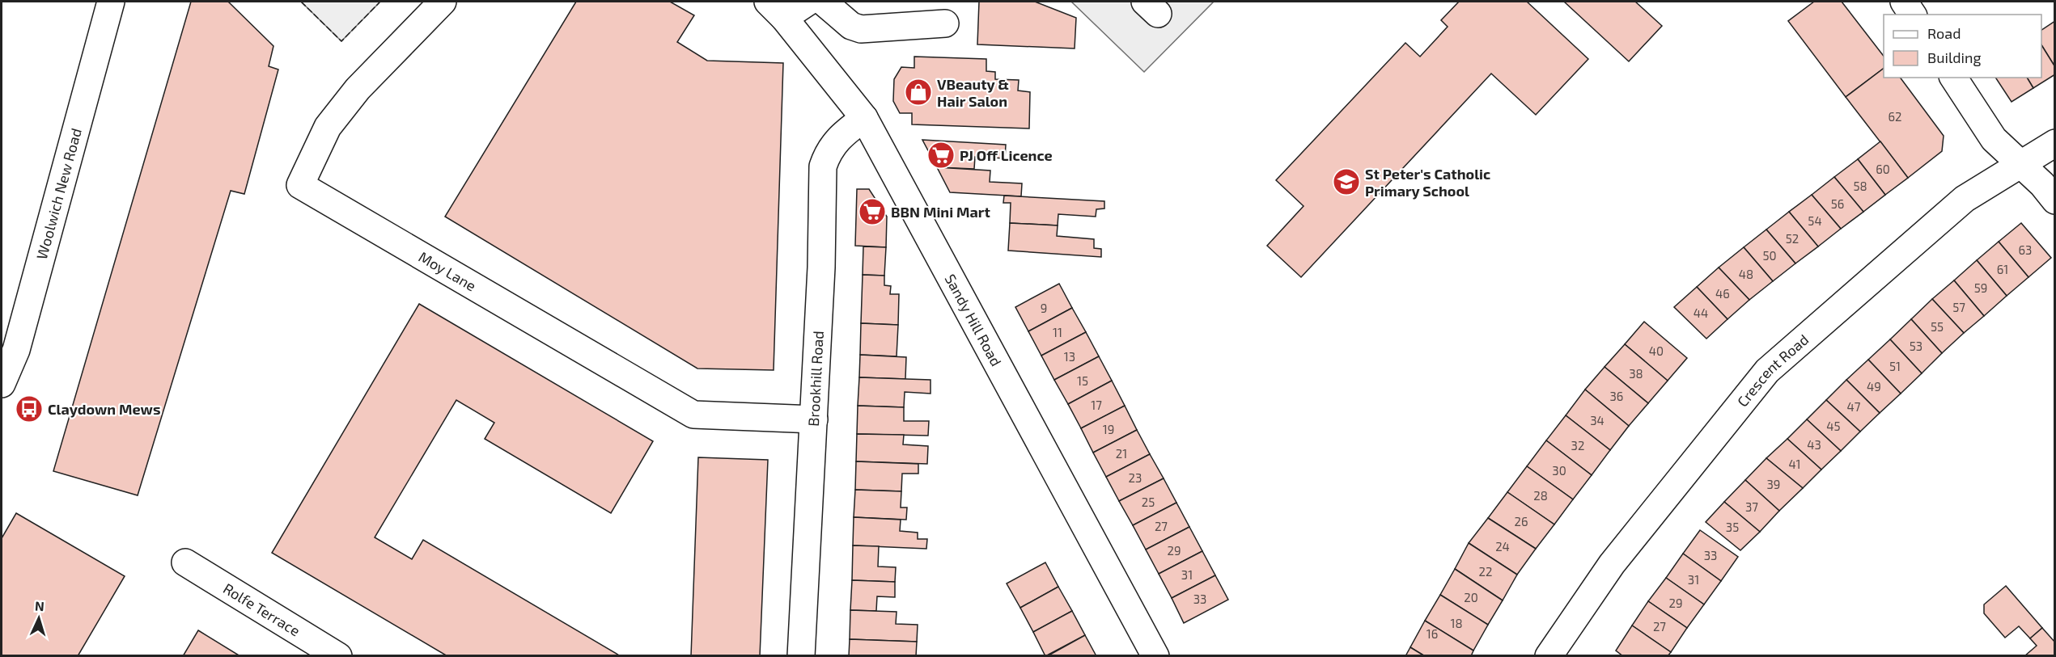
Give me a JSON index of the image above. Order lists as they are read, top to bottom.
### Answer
{
  "streets": {
    "street": [
      "Woolwich New Road",
      "Moy Lane",
      "Sandy Hill Road",
      "Crescent Road",
      "Brookhill Road",
      "Rolfe Terrace"
    ]
  },
  "crossings": [
    ["Moy Lane", "Brookhill Road"],
    ["Sandy Hill Road", "Brookhill Road"]
  ],
  "places": {
    "shop": ["VBeauty & Hair Salon"],
    "supermarket": ["PJ Off Licence", "BBN Mini Mart"],
    "school or university": ["St Peter's Catholic Primary School"],
    "bus stop": ["Claydown Mews"]
  },
  "house_numbers": [
    "62",
    "60",
    "58",
    "56",
    "54",
    "52",
    "63",
    "50",
    "61",
    "48",
    "59",
    "46",
    "57",
    "9",
    "44",
    "55",
    "11",
    "53",
    "40",
    "13",
    "51",
    "38",
    "15",
    "49",
    "36",
    "17",
    "47",
    "34",
    "45",
    "19",
    "43",
    "32",
    "21",
    "41",
    "30",
    "23",
    "39",
    "28",
    "25",
    "37",
    "26",
    "27",
    "35",
    "24",
    "29",
    "33",
    "22",
    "31",
    "31",
    "20",
    "33",
    "29",
    "18",
    "27",
    "16"
  ],
  "legend": ["Road", "Building"],
  "north": "top"
}
